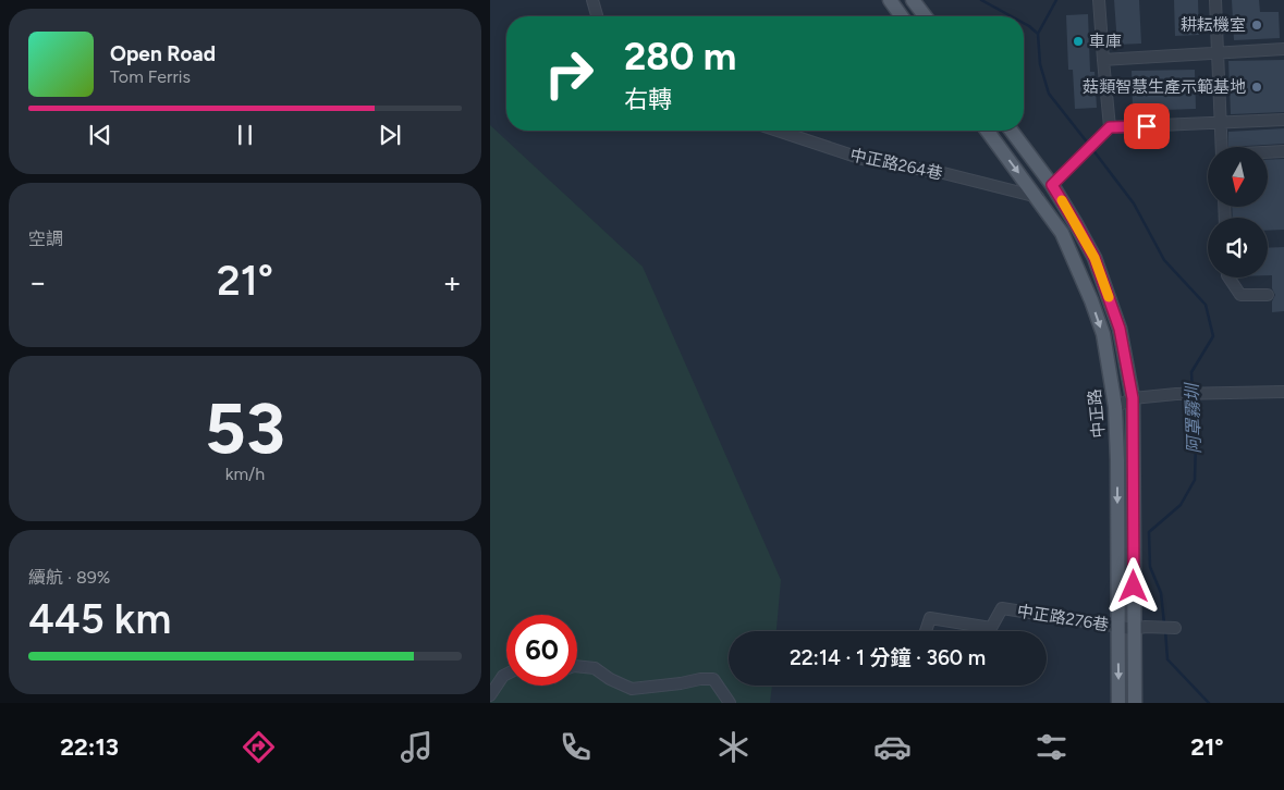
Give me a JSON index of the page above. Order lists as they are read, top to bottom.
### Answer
{
  "streets": {
    "main road": ["中正路"],
    "lane": ["中正路264巷", "中正路276巷"]
  },
  "crossings": [
    ["中正路264巷", "中正路"],
    ["中正路", "中正路276巷"]
  ],
  "water": ["阿罩霧圳"],
  "places": ["耕耘機室", "車庫", "菇類智慧生產示範基地"],
  "north": "bottom",
  "page": {
    "turn": ["280 m", "右轉"],
    "song": ["Open Road", "Tom Ferris"],
    "tile": [
      "空調",
      ["53", "km/h"],
      ["續航 · 89%", "445 km"]
    ],
    "heat": ["−", "21°", "+"],
    "limit": "60",
    "trip": "22:14 · 1 分鐘 · 360 m",
    "tabs": ["22:13", "21°"]
  }
}
